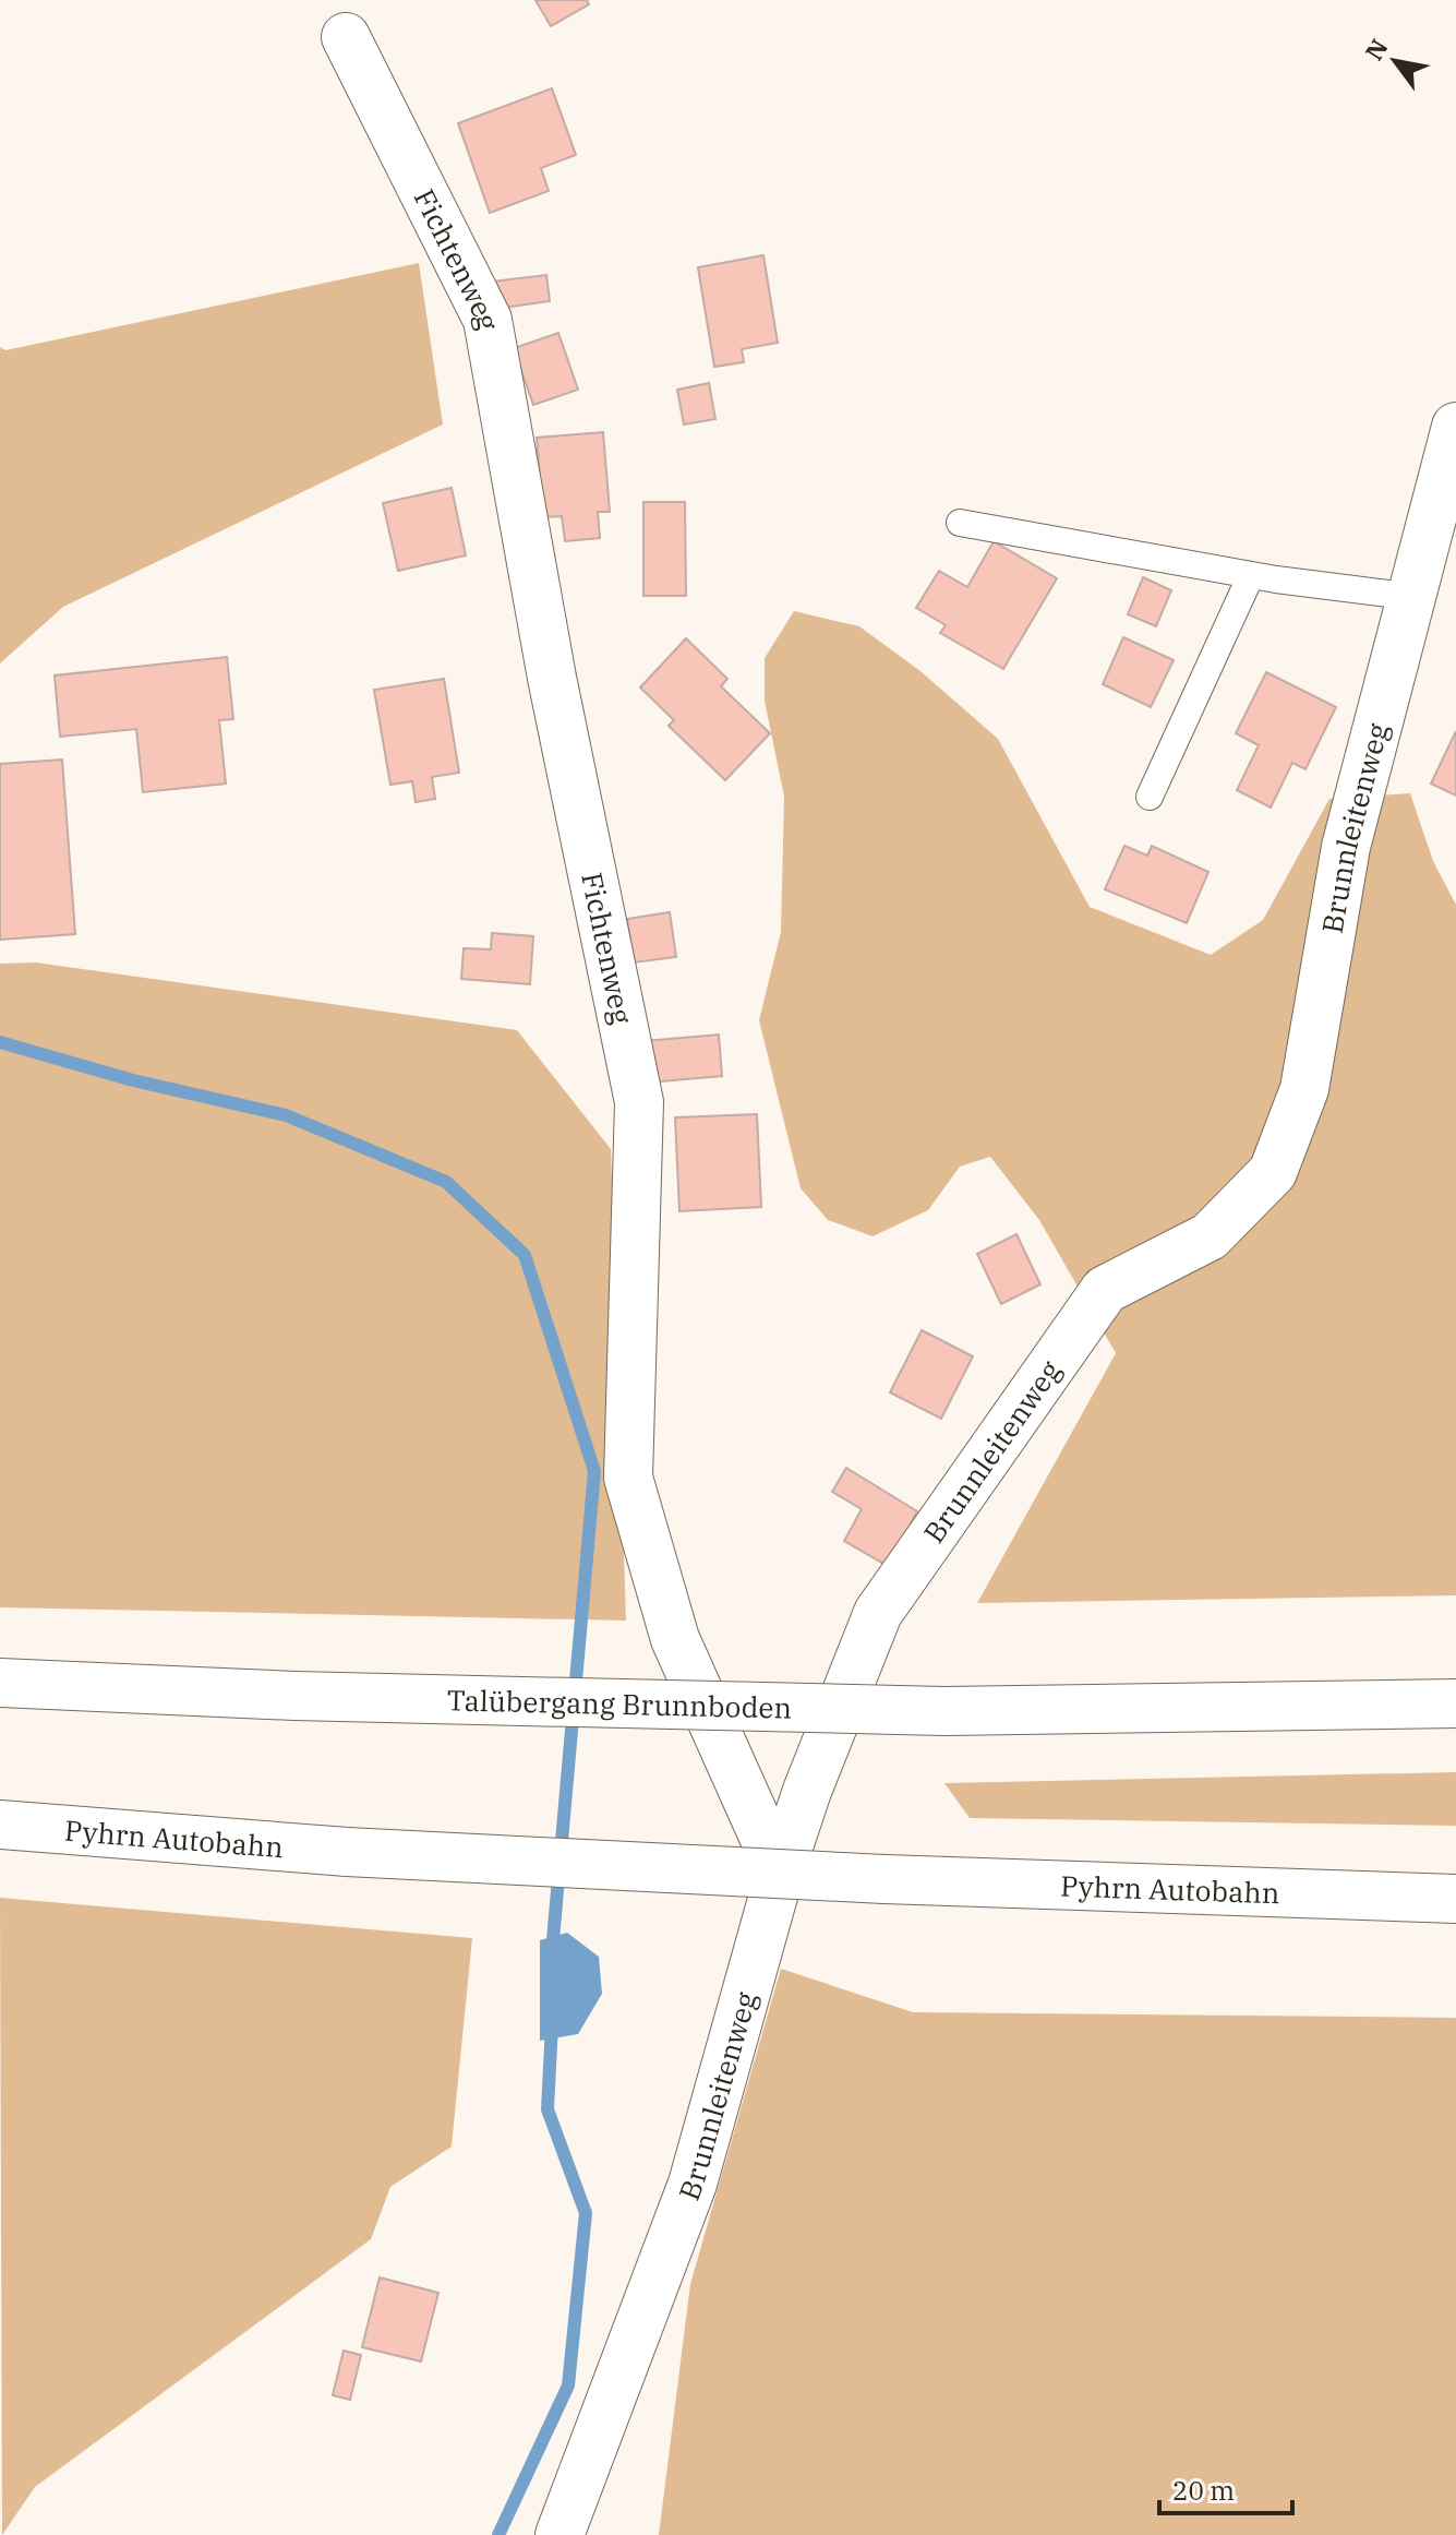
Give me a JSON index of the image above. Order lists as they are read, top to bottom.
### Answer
{
  "streets": {
    "main road": [
      "Fichtenweg",
      "Brunnleitenweg",
      "Talübergang Brunnboden",
      "Pyhrn Autobahn"
    ]
  },
  "crossings": [
    ["Fichtenweg", "Brunnleitenweg"]
  ],
  "scale_bar": "20 m",
  "north": "top left"
}
